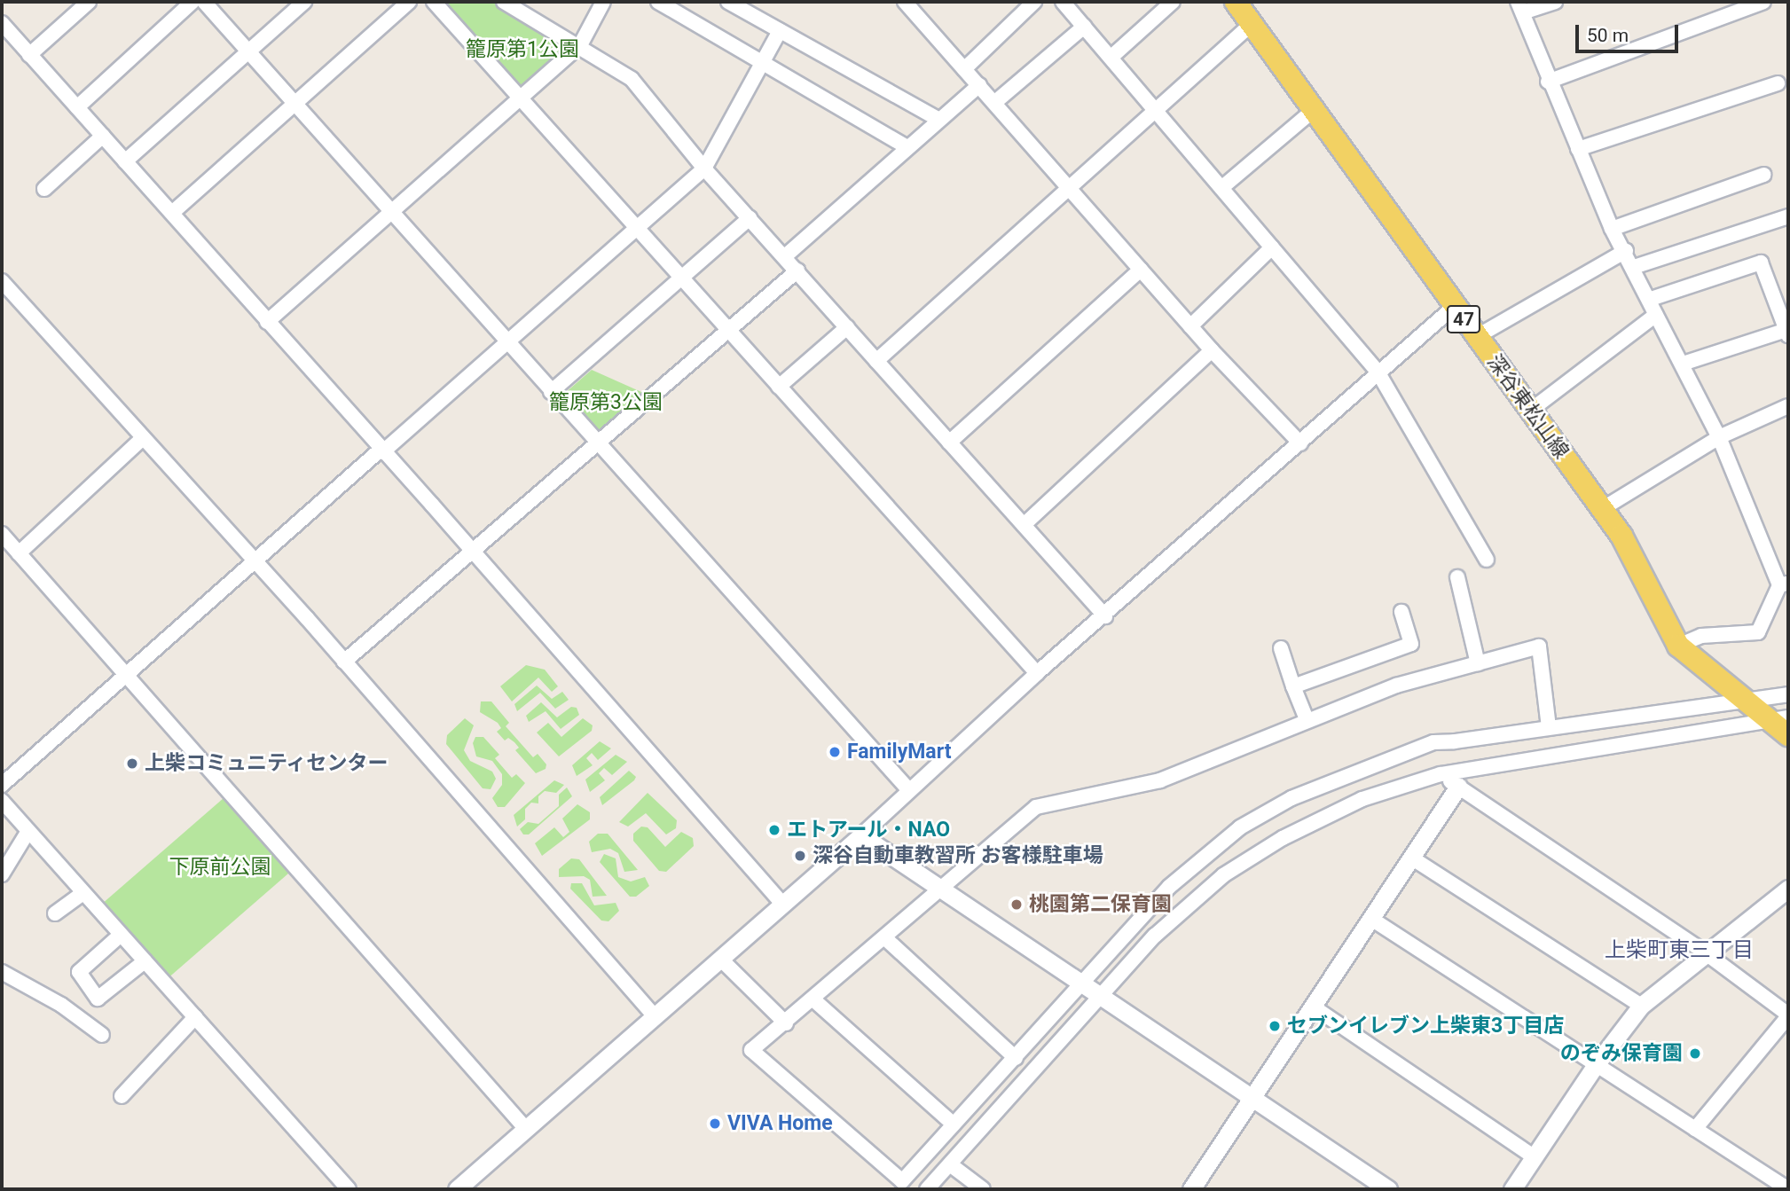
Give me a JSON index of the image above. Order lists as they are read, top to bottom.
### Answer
{
  "streets": {
    "main road": ["47", "深谷東松山線"]
  },
  "districts": ["上柴町東三丁目"],
  "parks": ["籠原第1公園", "籠原第3公園", "下原前公園"],
  "places": [
    "FamilyMart",
    "上柴コミュニティセンター",
    "エトアール・NAO",
    "深谷自動車教習所 お客様駐車場",
    "桃園第二保育園",
    "セブンイレブン上柴東3丁目店",
    "のぞみ保育園",
    "VIVA Home"
  ],
  "scale_bar": "50 m"
}
